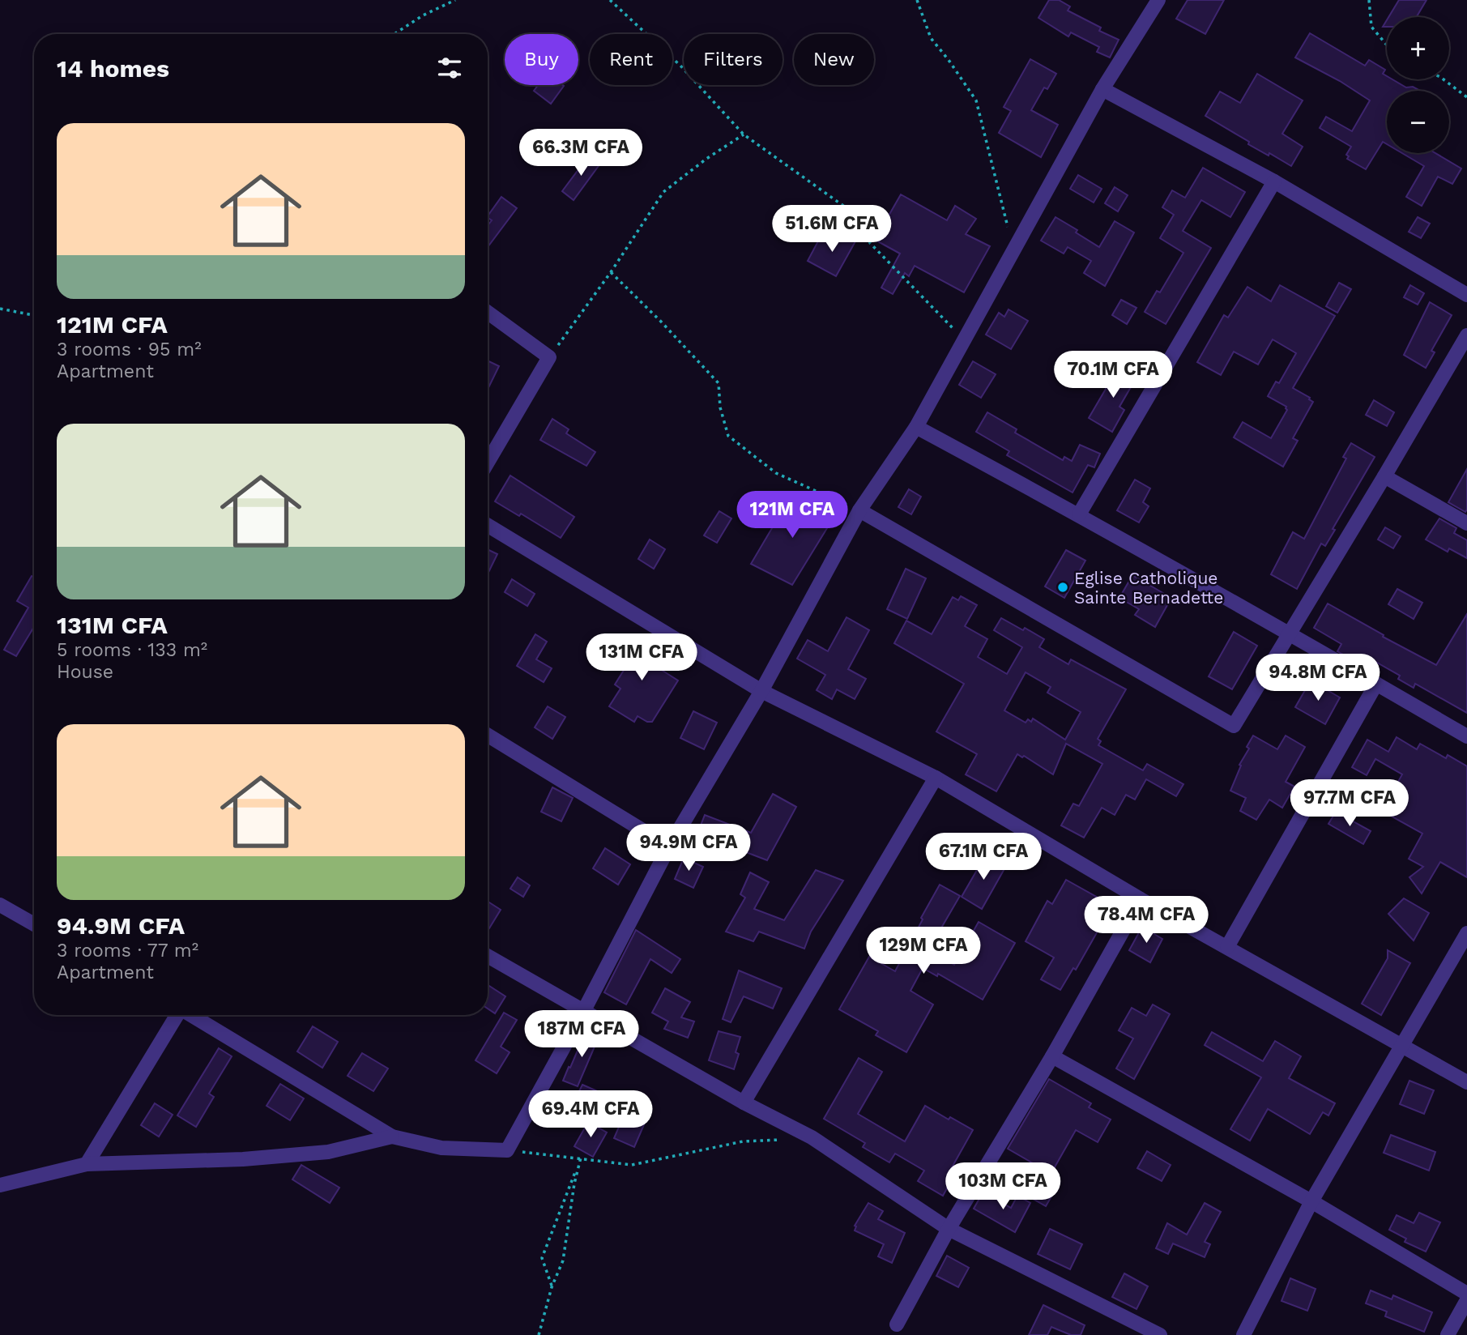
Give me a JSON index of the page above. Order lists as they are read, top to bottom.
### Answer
{
  "places": ["Eglise Catholique Sainte Bernadette"],
  "page": {
    "map_buttons": ["+", "−"],
    "chip": [
      "Buy",
      "Rent",
      "Filters",
      "New"
    ],
    "heading": "14 homes",
    "list": [
      {
        "name": "121M CFA",
        "note": "3 rooms · 95 m² · Apartment"
      },
      {
        "name": "131M CFA",
        "note": "5 rooms · 133 m² · House"
      },
      {
        "name": "94.9M CFA",
        "note": "3 rooms · 77 m² · Apartment"
      }
    ],
    "price": [
      "66.3M CFA",
      "51.6M CFA",
      "70.1M CFA",
      "121M CFA",
      "131M CFA",
      "94.8M CFA",
      "97.7M CFA",
      "94.9M CFA",
      "67.1M CFA",
      "78.4M CFA",
      "129M CFA",
      "187M CFA",
      "69.4M CFA",
      "103M CFA"
    ]
  }
}
